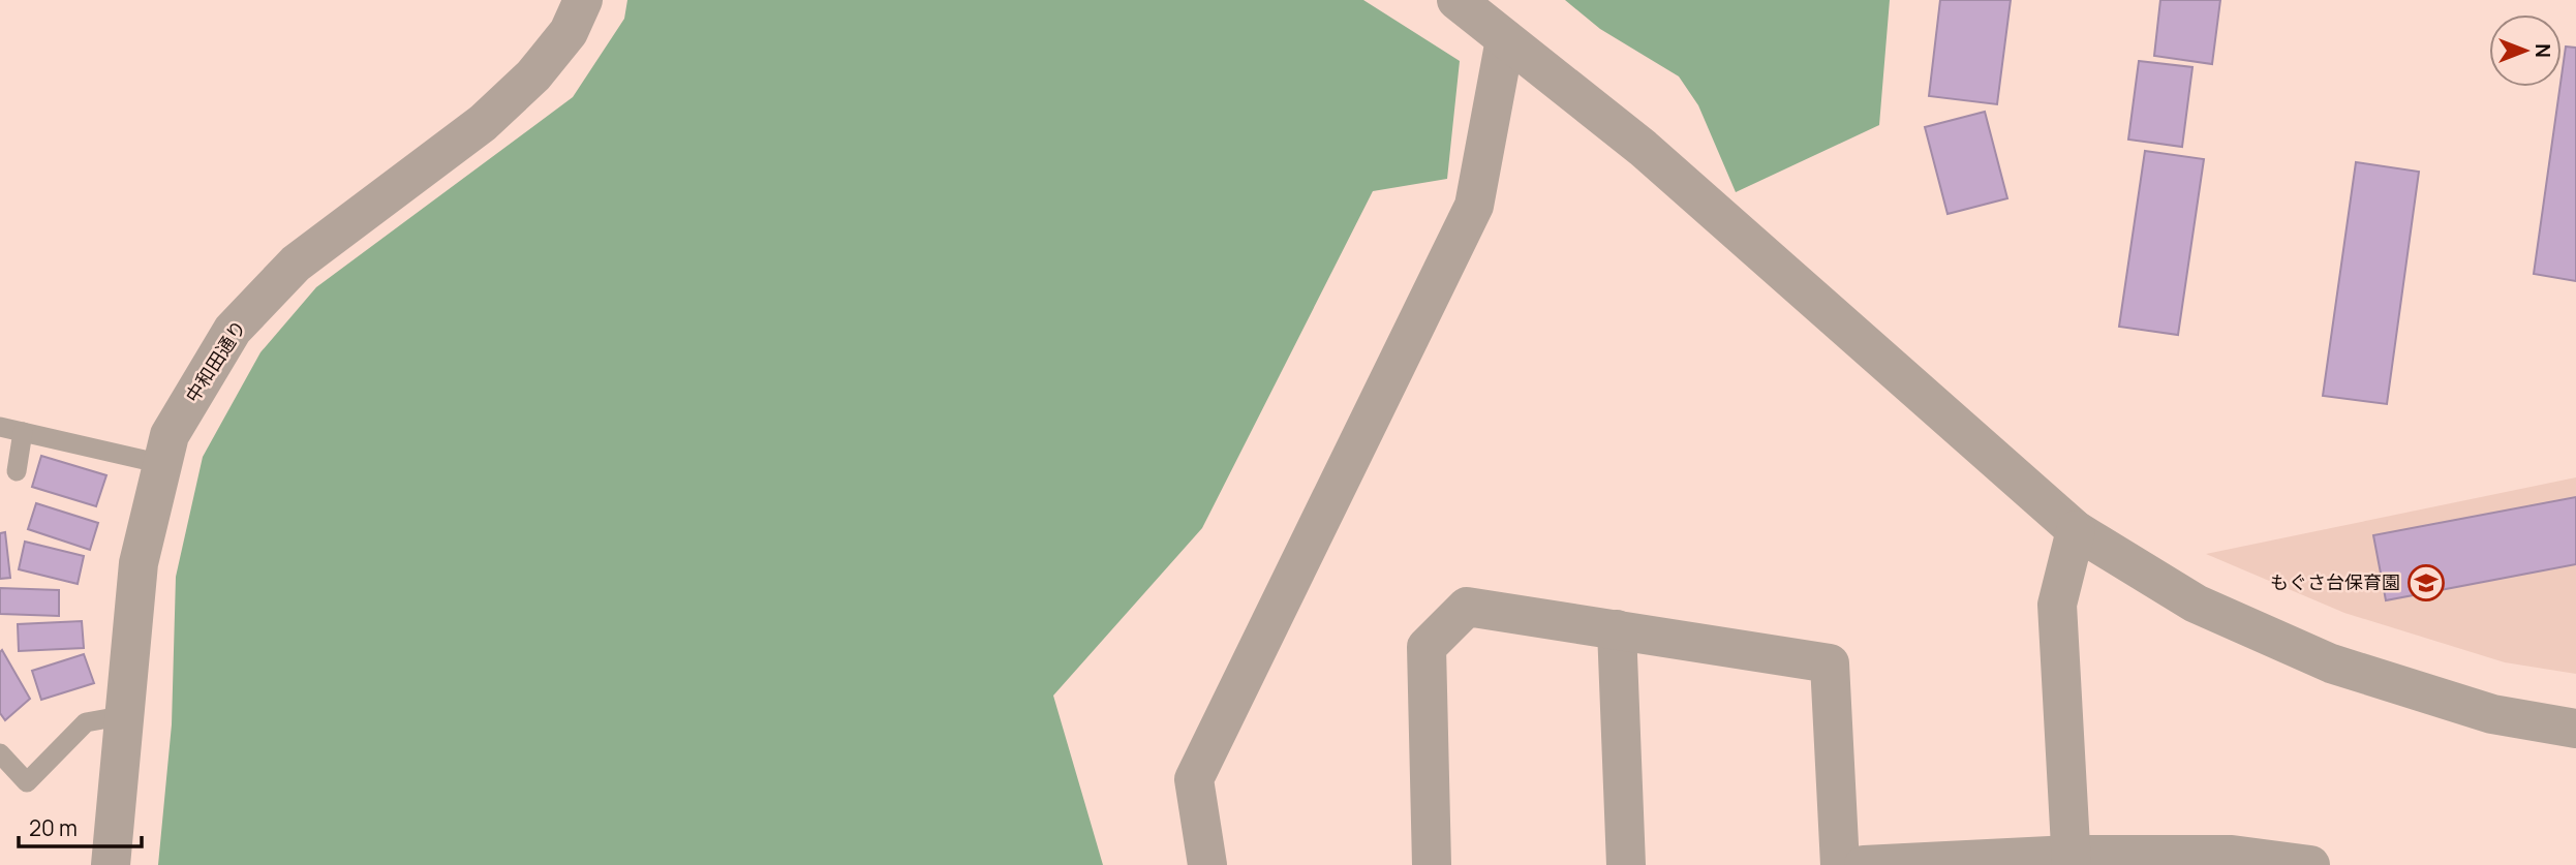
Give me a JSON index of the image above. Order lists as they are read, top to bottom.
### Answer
{
  "streets": {
    "street": ["中和田通り"]
  },
  "places": {
    "school or university": ["もぐさ台保育園"]
  },
  "scale_bar": "20 m",
  "north": "right"
}
